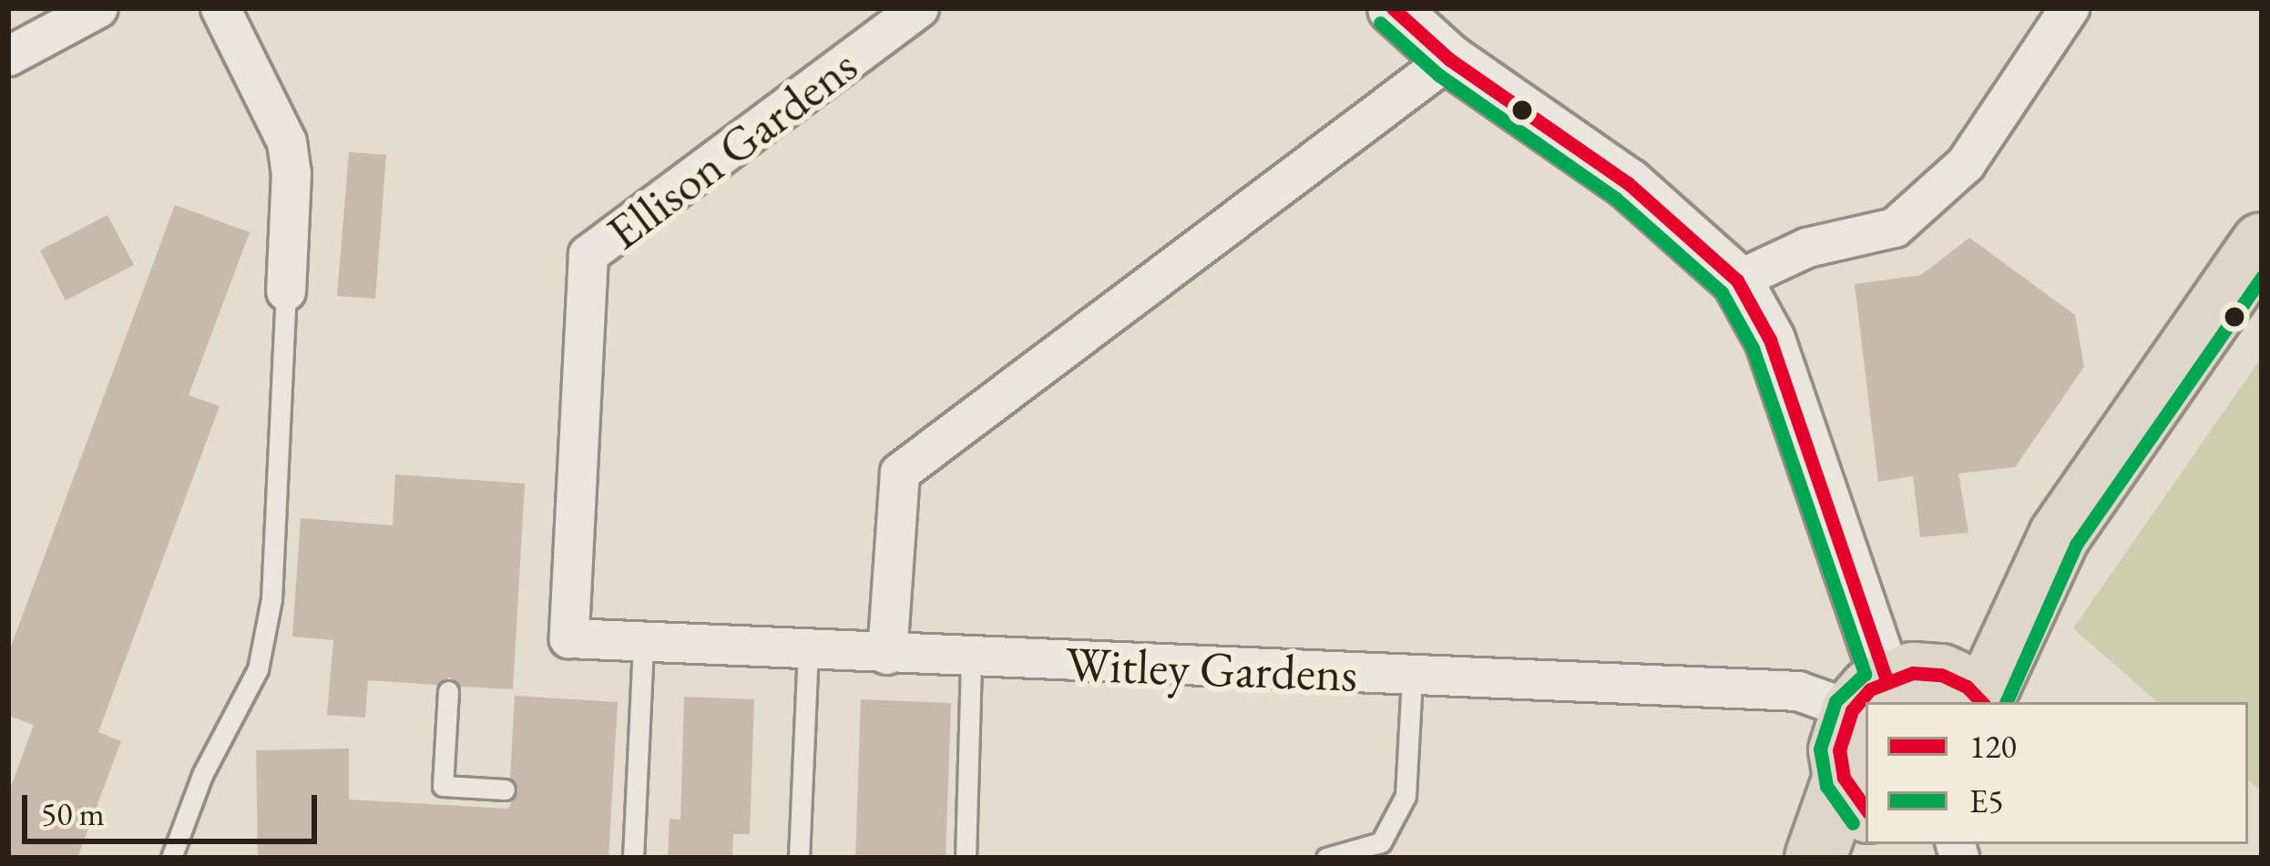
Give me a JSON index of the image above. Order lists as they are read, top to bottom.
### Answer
{
  "streets": {
    "street": ["Ellison Gardens", "Witley Gardens"]
  },
  "crossings": [
    ["Ellison Gardens", "Witley Gardens"]
  ],
  "lines": ["transit line 120", "transit line E5"],
  "legend": ["120", "E5"],
  "scale_bar": "50 m"
}
